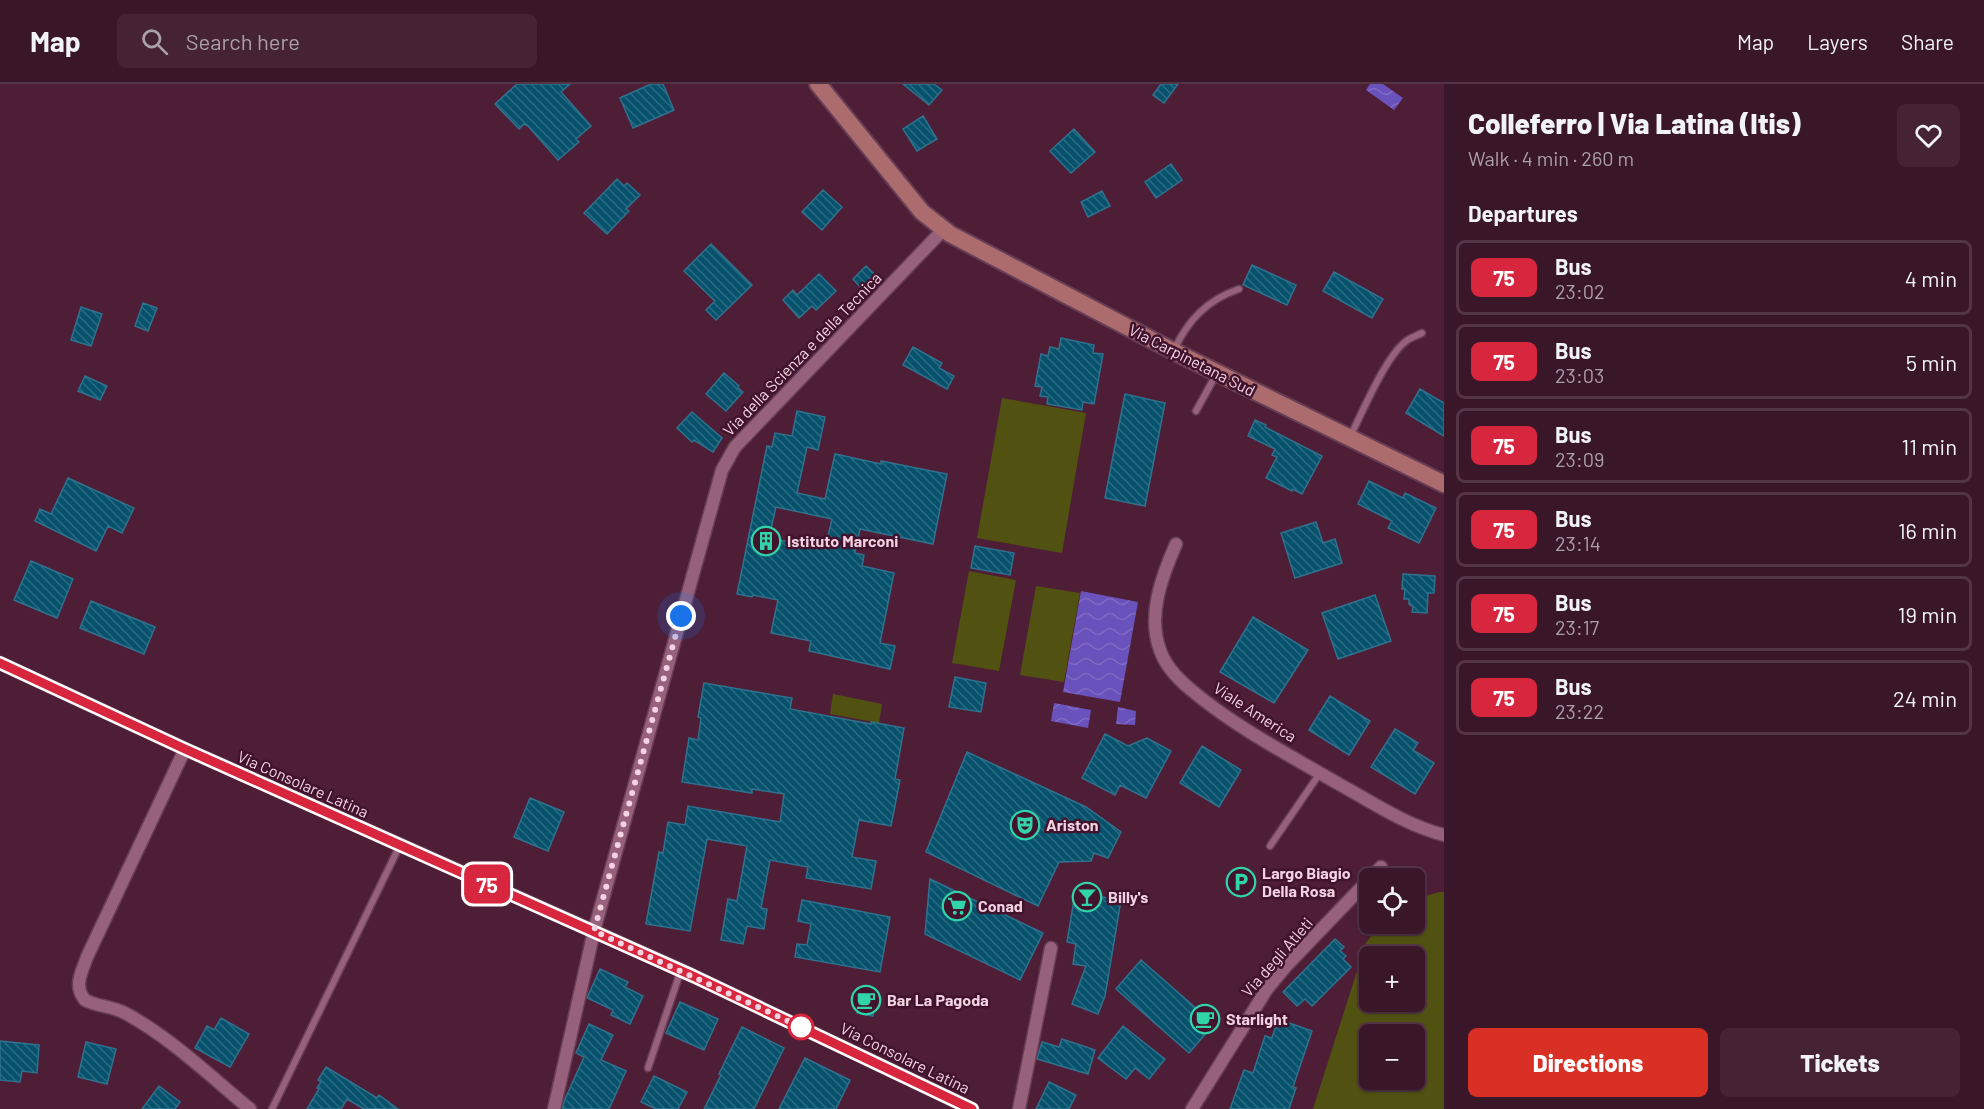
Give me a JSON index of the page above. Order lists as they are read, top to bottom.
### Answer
{
  "streets": {
    "main road": ["Via Carpinetana Sud"],
    "street": [
      "Via della Scienza e della Tecnica",
      "Viale America",
      "Via Consolare Latina",
      "Via degli Atleti"
    ]
  },
  "crossings": [
    ["Via della Scienza e della Tecnica", "Via Carpinetana Sud"],
    ["Via della Scienza e della Tecnica", "Via Consolare Latina"]
  ],
  "places": {
    "building": ["Istituto Marconi"],
    "theatre": ["Ariston"],
    "parking": ["Largo Biagio Della Rosa"],
    "bar": ["Billy's"],
    "supermarket": ["Conad"],
    "cafe": ["Bar La Pagoda", "Starlight"]
  },
  "lines": ["bus line 75"],
  "page": {
    "header": "Map",
    "search": "Search here",
    "nav": ["Map", "Layers", "Share"],
    "on_map": "75",
    "heading": [
      ["Colleferro | Via Latina (Itis)", "Walk · 4 min · 260 m"],
      "Departures"
    ],
    "list": [
      {
        "mark": "75",
        "name": "Bus",
        "note": "23:02",
        "value": "4 min"
      },
      {
        "mark": "75",
        "name": "Bus",
        "note": "23:03",
        "value": "5 min"
      },
      {
        "mark": "75",
        "name": "Bus",
        "note": "23:09",
        "value": "11 min"
      },
      {
        "mark": "75",
        "name": "Bus",
        "note": "23:14",
        "value": "16 min"
      },
      {
        "mark": "75",
        "name": "Bus",
        "note": "23:17",
        "value": "19 min"
      },
      {
        "mark": "75",
        "name": "Bus",
        "note": "23:22",
        "value": "24 min"
      }
    ],
    "map_buttons": ["+", "−"],
    "buttons": ["Directions", "Tickets"]
  }
}
